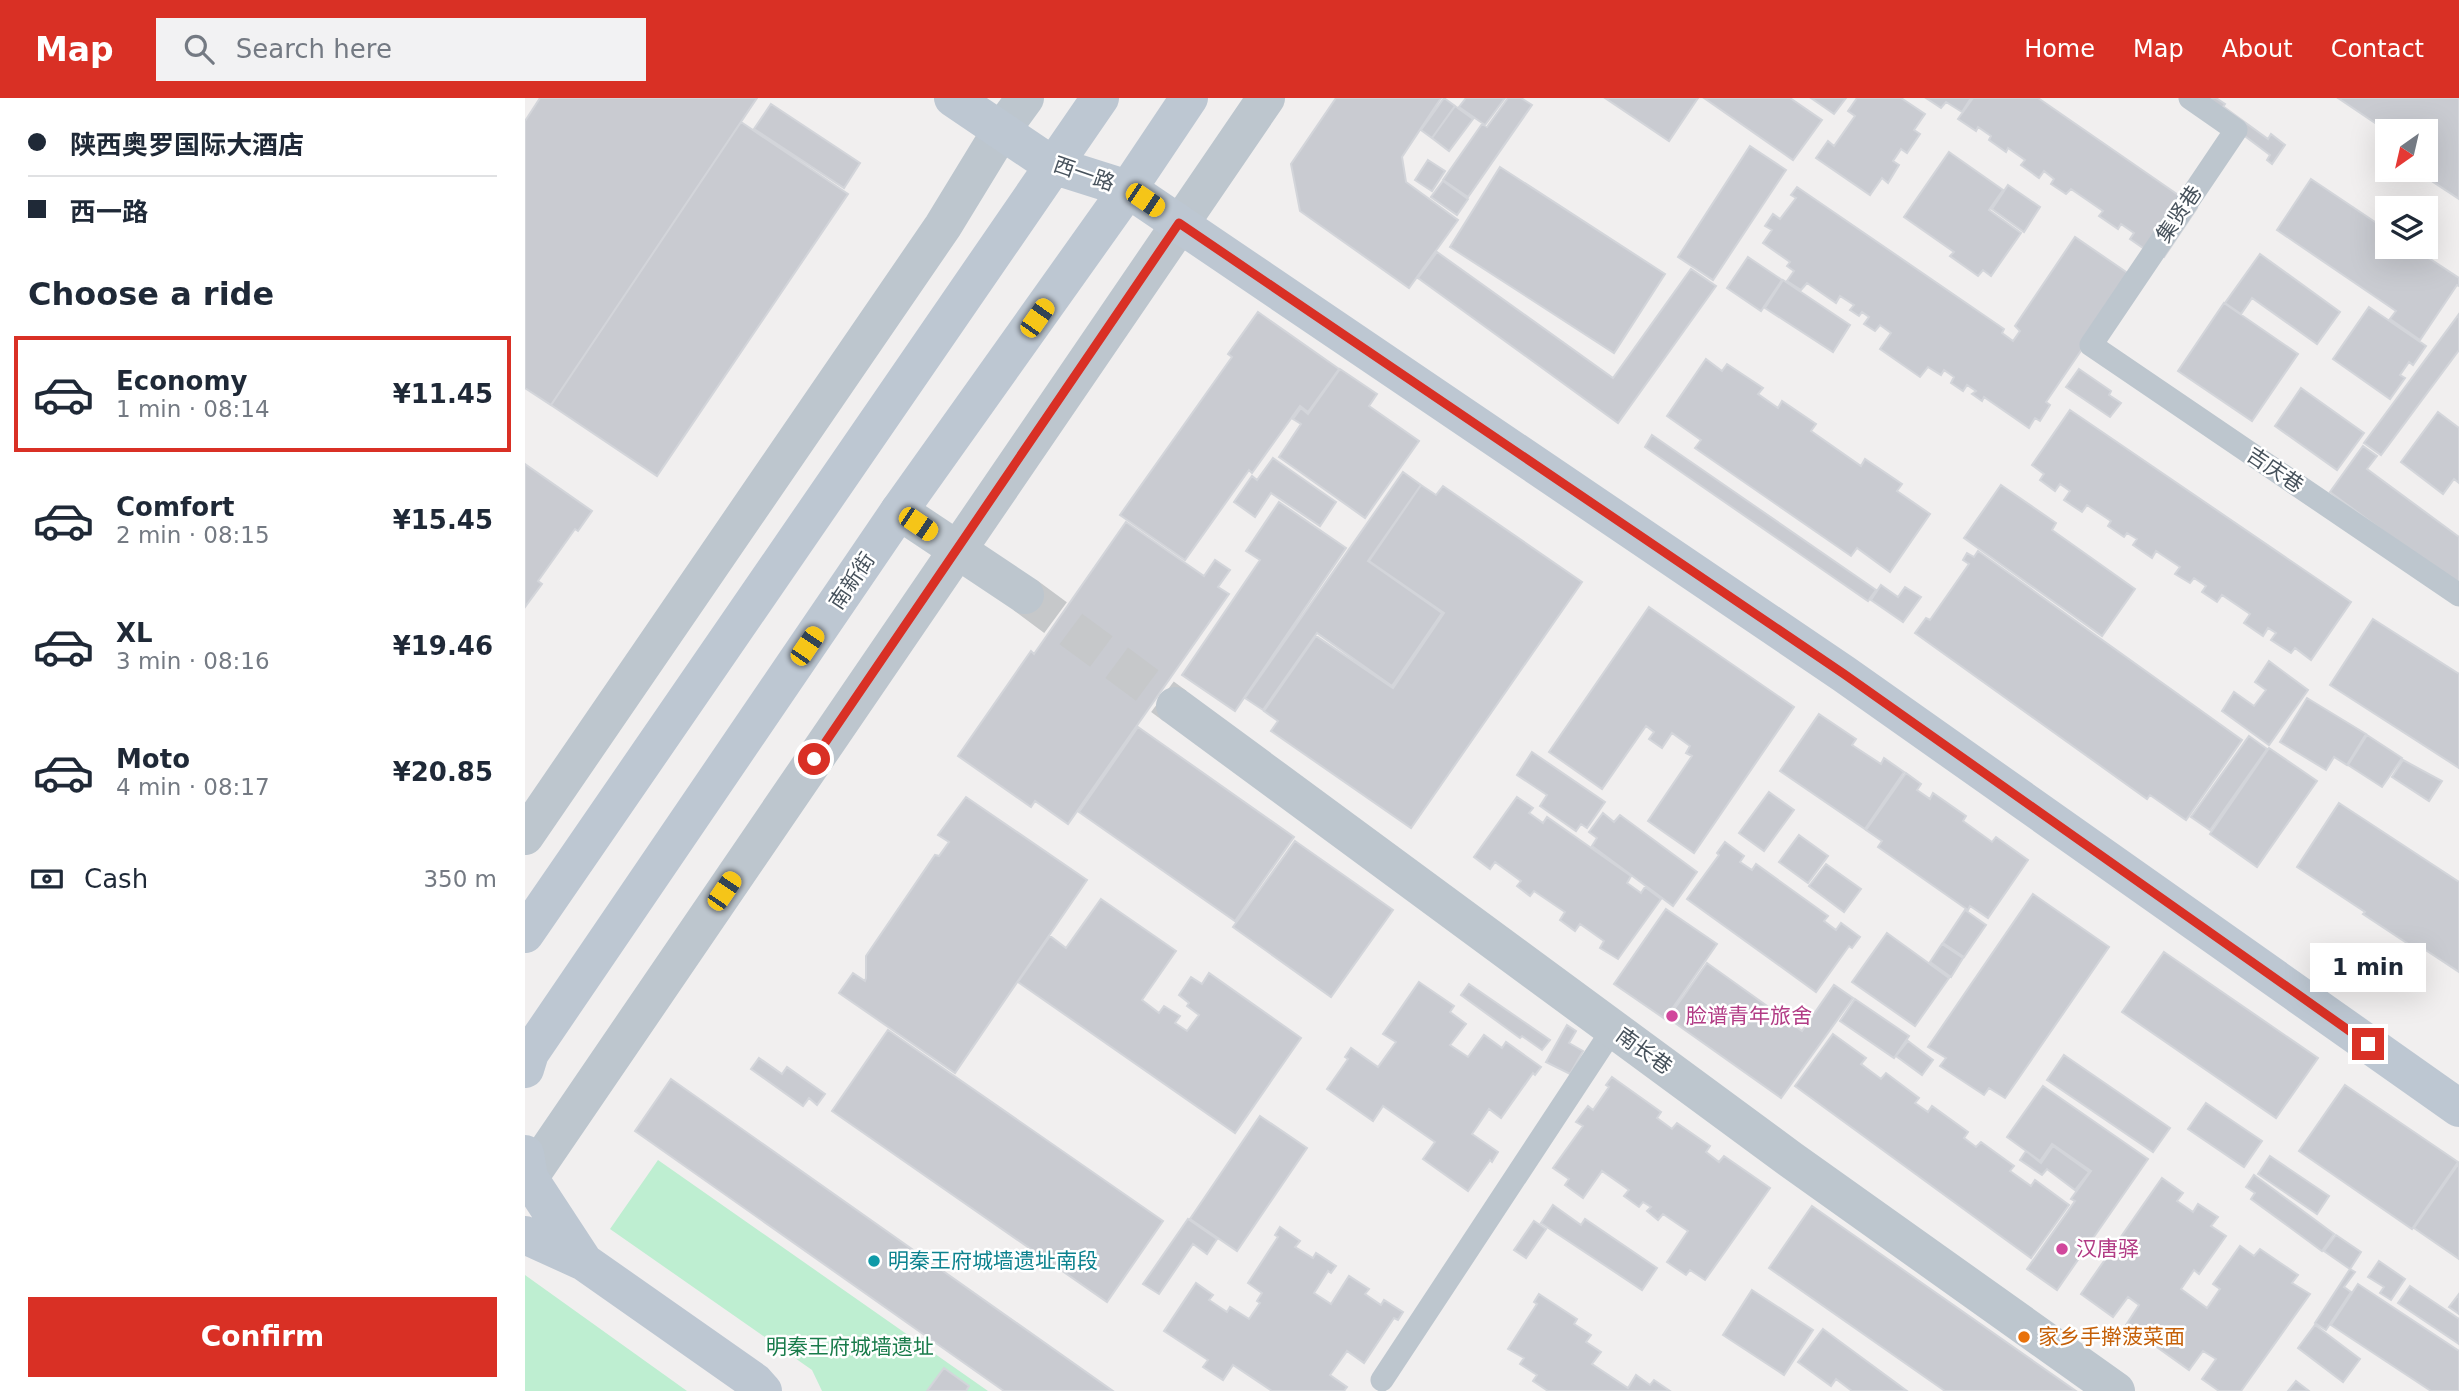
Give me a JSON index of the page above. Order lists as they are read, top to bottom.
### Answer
{
  "streets": {
    "main road": ["西一路", "南新街"],
    "street": ["南长巷"],
    "lane": ["集贤巷", "吉庆巷"]
  },
  "crossings": [
    ["西一路", "南新街"],
    ["集贤巷", "吉庆巷"]
  ],
  "parks": ["明秦王府城墙遗址"],
  "places": [
    "脸谱青年旅舍",
    "汉唐驿",
    "明秦王府城墙遗址南段",
    "家乡手擀菠菜面"
  ],
  "north": "bottom left",
  "page": {
    "header": "Map",
    "search": "Search here",
    "nav": [
      "Home",
      "Map",
      "About",
      "Contact"
    ],
    "banner": ["陕西奥罗国际大酒店", "西一路"],
    "heading": "Choose a ride",
    "list": [
      {
        "name": "Economy",
        "note": "1 min · 08:14",
        "value": "¥11.45"
      },
      {
        "name": "Comfort",
        "note": "2 min · 08:15",
        "value": "¥15.45"
      },
      {
        "name": "XL",
        "note": "3 min · 08:16",
        "value": "¥19.46"
      },
      {
        "name": "Moto",
        "note": "4 min · 08:17",
        "value": "¥20.85"
      }
    ],
    "pay": ["Cash", "350 m"],
    "bubble": "1 min",
    "buttons": "Confirm"
  }
}
